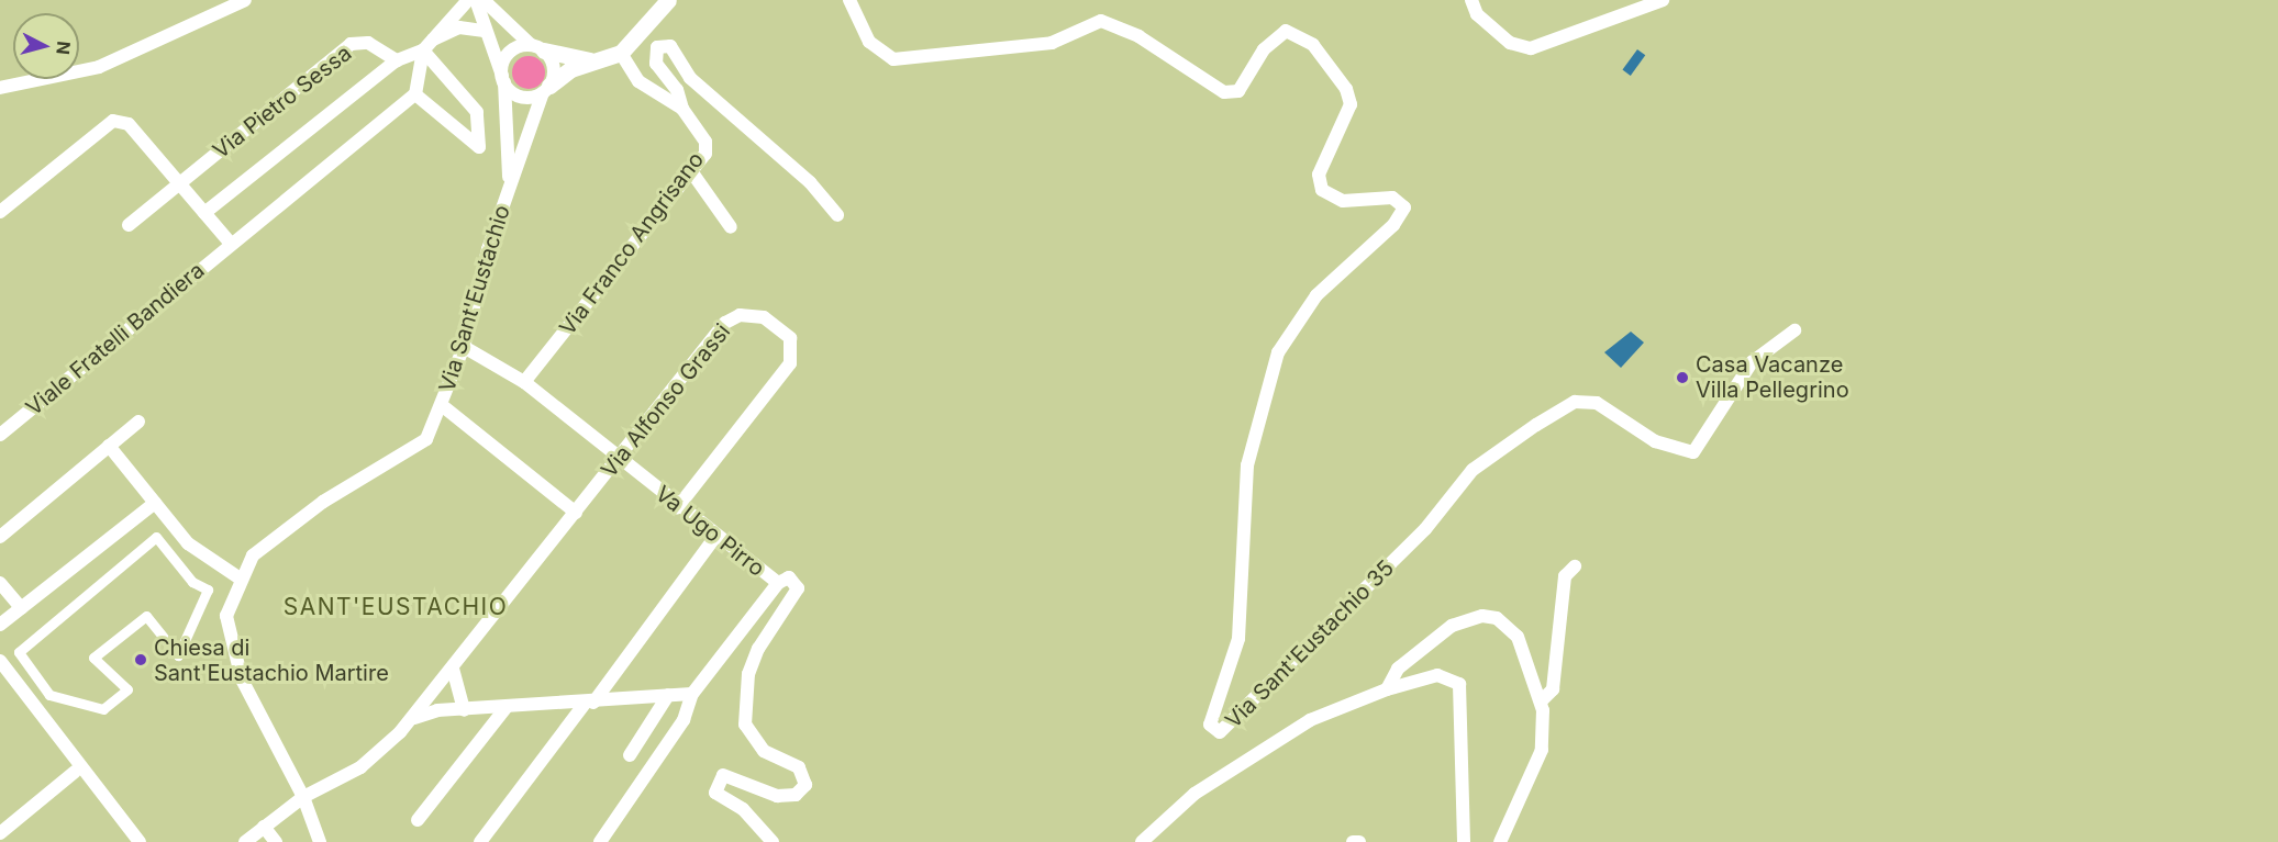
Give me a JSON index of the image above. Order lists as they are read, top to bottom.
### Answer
{
  "streets": {
    "street": [
      "Via Pietro Sessa",
      "Via Franco Angrisano",
      "Via Sant'Eustachio",
      "Viale Fratelli Bandiera",
      "Via Alfonso Grassi",
      "Va Ugo Pirro",
      "Via Sant'Eustachio 35"
    ]
  },
  "crossings": [
    ["Via Franco Angrisano", "Va Ugo Pirro"],
    ["Via Sant'Eustachio", "Via Alfonso Grassi"],
    ["Via Sant'Eustachio", "Va Ugo Pirro"],
    ["Via Alfonso Grassi", "Va Ugo Pirro"]
  ],
  "districts": ["SANT'EUSTACHIO"],
  "places": ["Casa Vacanze Villa Pellegrino", "Chiesa di Sant'Eustachio Martire"],
  "north": "right"
}
